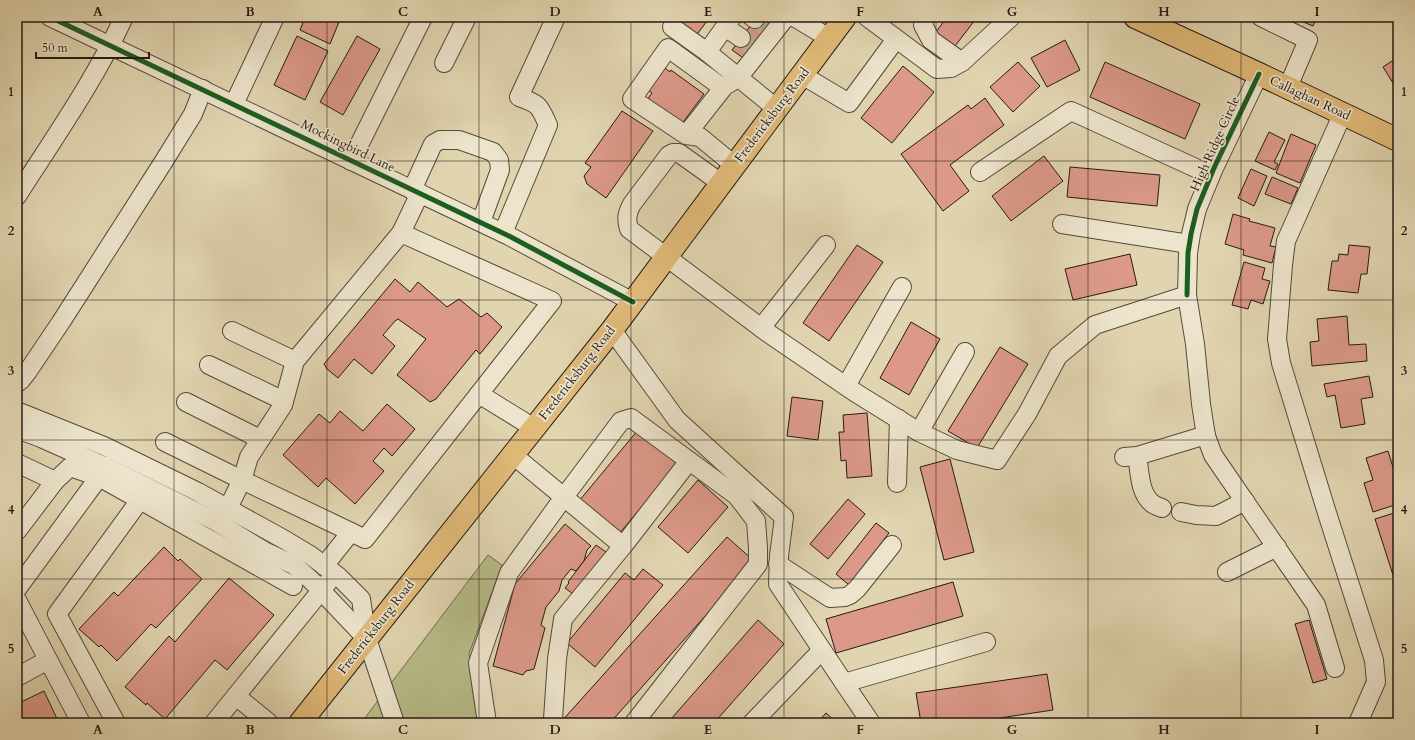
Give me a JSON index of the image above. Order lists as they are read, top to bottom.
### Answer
{
  "streets": {
    "main road": ["Callaghan Road", "Fredericksburg Road"],
    "street": ["High Ridge Circle", "Mockingbird Lane"]
  },
  "crossings": [
    ["Callaghan Road", "High Ridge Circle"],
    ["Fredericksburg Road", "Mockingbird Lane"]
  ],
  "scale_bar": "50 m",
  "grid": {
    "columns": [
      "A",
      "B",
      "C",
      "D",
      "E",
      "F",
      "G",
      "H",
      "I"
    ],
    "rows": [
      "1",
      "2",
      "3",
      "4",
      "5"
    ]
  }
}
